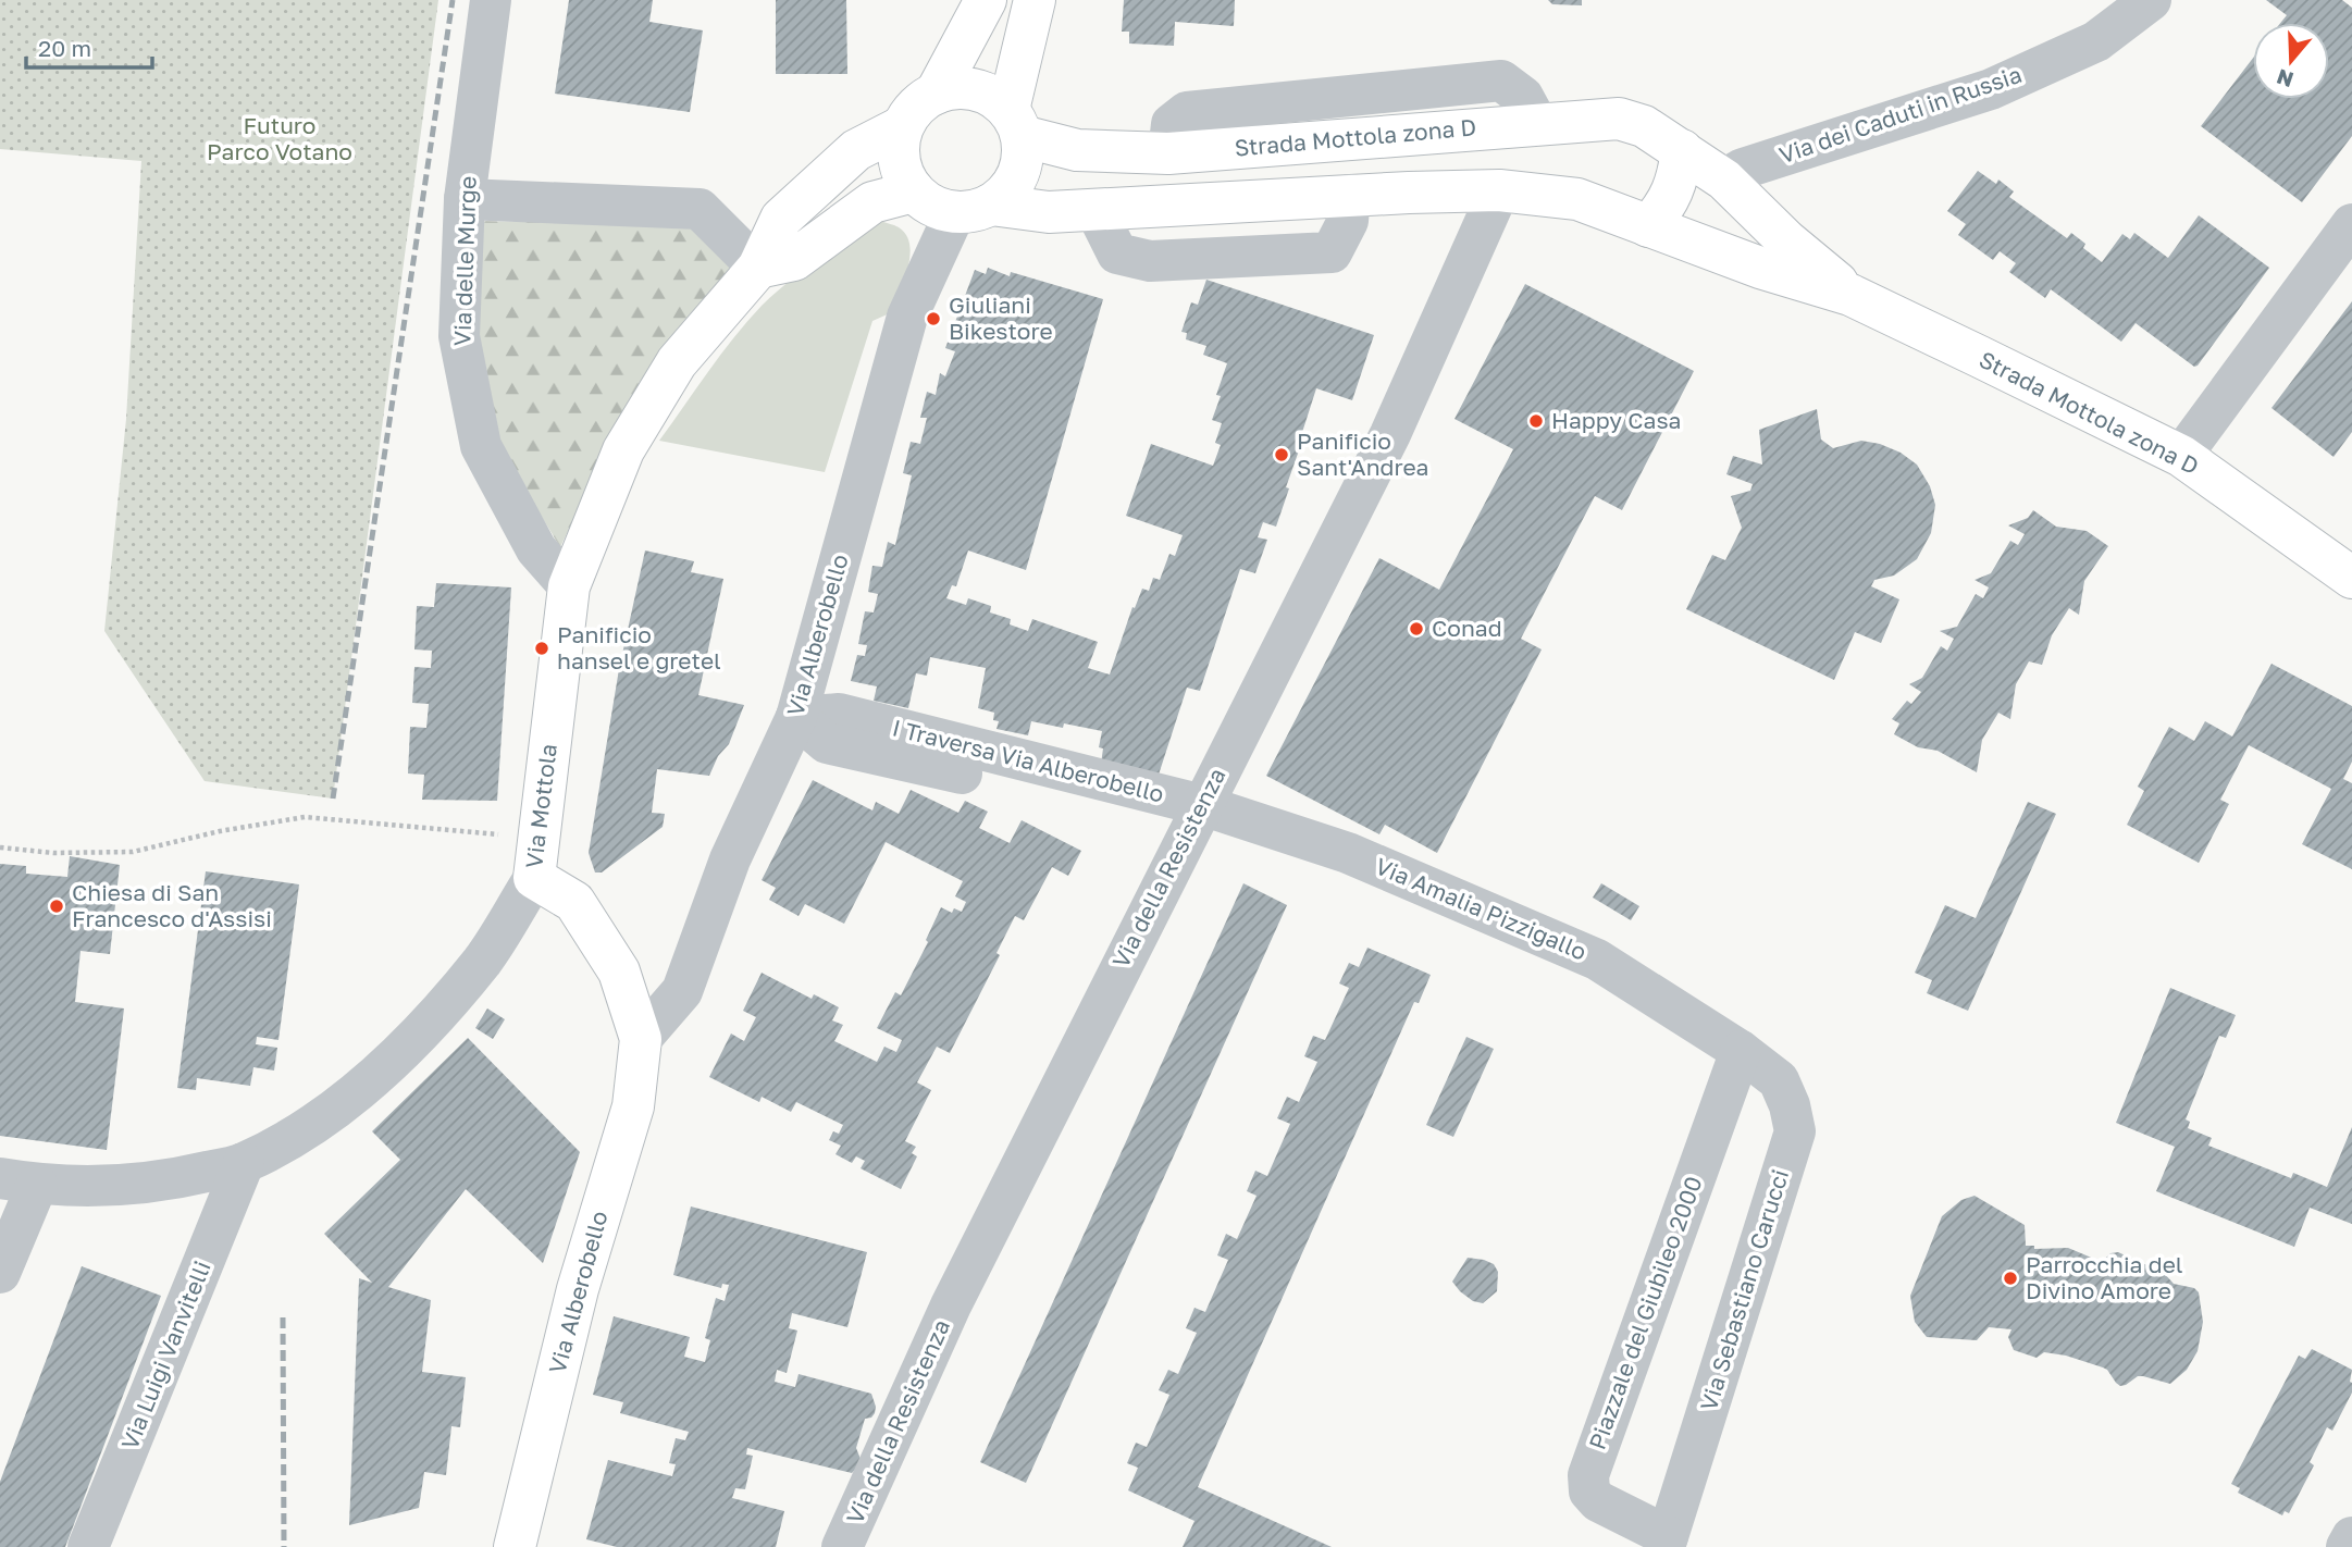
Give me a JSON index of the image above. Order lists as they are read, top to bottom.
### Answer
{
  "streets": {
    "main road": ["Strada Mottola zona D", "Via Alberobello", "Via Mottola"],
    "street": [
      "Via dei Caduti in Russia",
      "Via delle Murge",
      "I Traversa Via Alberobello",
      "Via della Resistenza",
      "Via Amalia Pizzigallo",
      "Via Sebastiano Carucci",
      "Piazzale del Giubileo 2000",
      "Via Luigi Vanvitelli"
    ]
  },
  "crossings": [
    ["Via dei Caduti in Russia", "Strada Mottola zona D"],
    ["Strada Mottola zona D", "Via Alberobello"],
    ["Strada Mottola zona D", "Via Mottola"],
    ["Strada Mottola zona D", "Via della Resistenza"],
    ["Via delle Murge", "Via Mottola"],
    ["Via Alberobello", "I Traversa Via Alberobello"],
    ["Via Alberobello", "Via Mottola"],
    ["I Traversa Via Alberobello", "Via della Resistenza"],
    ["I Traversa Via Alberobello", "Via Amalia Pizzigallo"],
    ["Via Mottola", "Via Luigi Vanvitelli"],
    ["Via della Resistenza", "Via Amalia Pizzigallo"],
    ["Via Amalia Pizzigallo", "Via Sebastiano Carucci"],
    ["Via Amalia Pizzigallo", "Piazzale del Giubileo 2000"],
    ["Via Sebastiano Carucci", "Piazzale del Giubileo 2000"]
  ],
  "parks": ["Futuro Parco Votano"],
  "places": [
    "Giuliani Bikestore",
    "Happy Casa",
    "Panificio Sant'Andrea",
    "Conad",
    "Panificio hansel e gretel",
    "Chiesa di San Francesco d'Assisi",
    "Parrocchia del Divino Amore"
  ],
  "scale_bar": "20 m",
  "north": "bottom"
}
